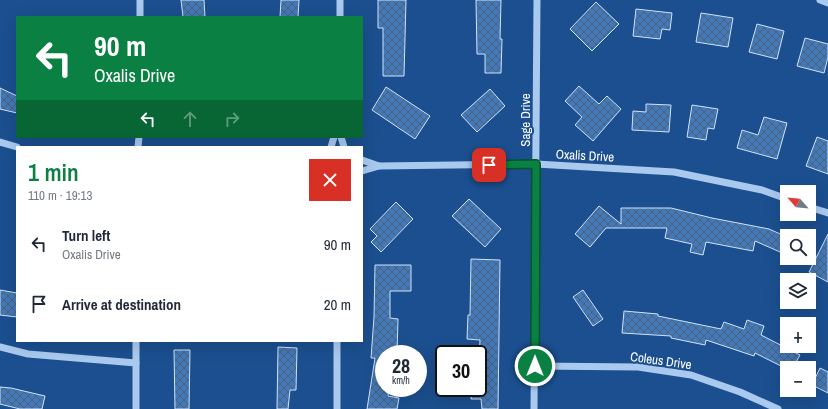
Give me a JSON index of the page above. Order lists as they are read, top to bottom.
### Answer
{
  "streets": {
    "street": ["Sage Drive", "Oxalis Drive", "Coleus Drive"]
  },
  "crossings": [
    ["Sage Drive", "Oxalis Drive"],
    ["Sage Drive", "Coleus Drive"]
  ],
  "north": "top left",
  "page": {
    "turn": ["90 m", "Oxalis Drive"],
    "heading": ["1 min", "110 m · 19:13"],
    "map_buttons": ["+", "−"],
    "list": [
      {
        "name": "Turn left",
        "note": "Oxalis Drive",
        "value": "90 m"
      },
      {
        "name": "Arrive at destination",
        "value": "20 m"
      }
    ],
    "speed": "28 km/h",
    "limit": "30"
  }
}
